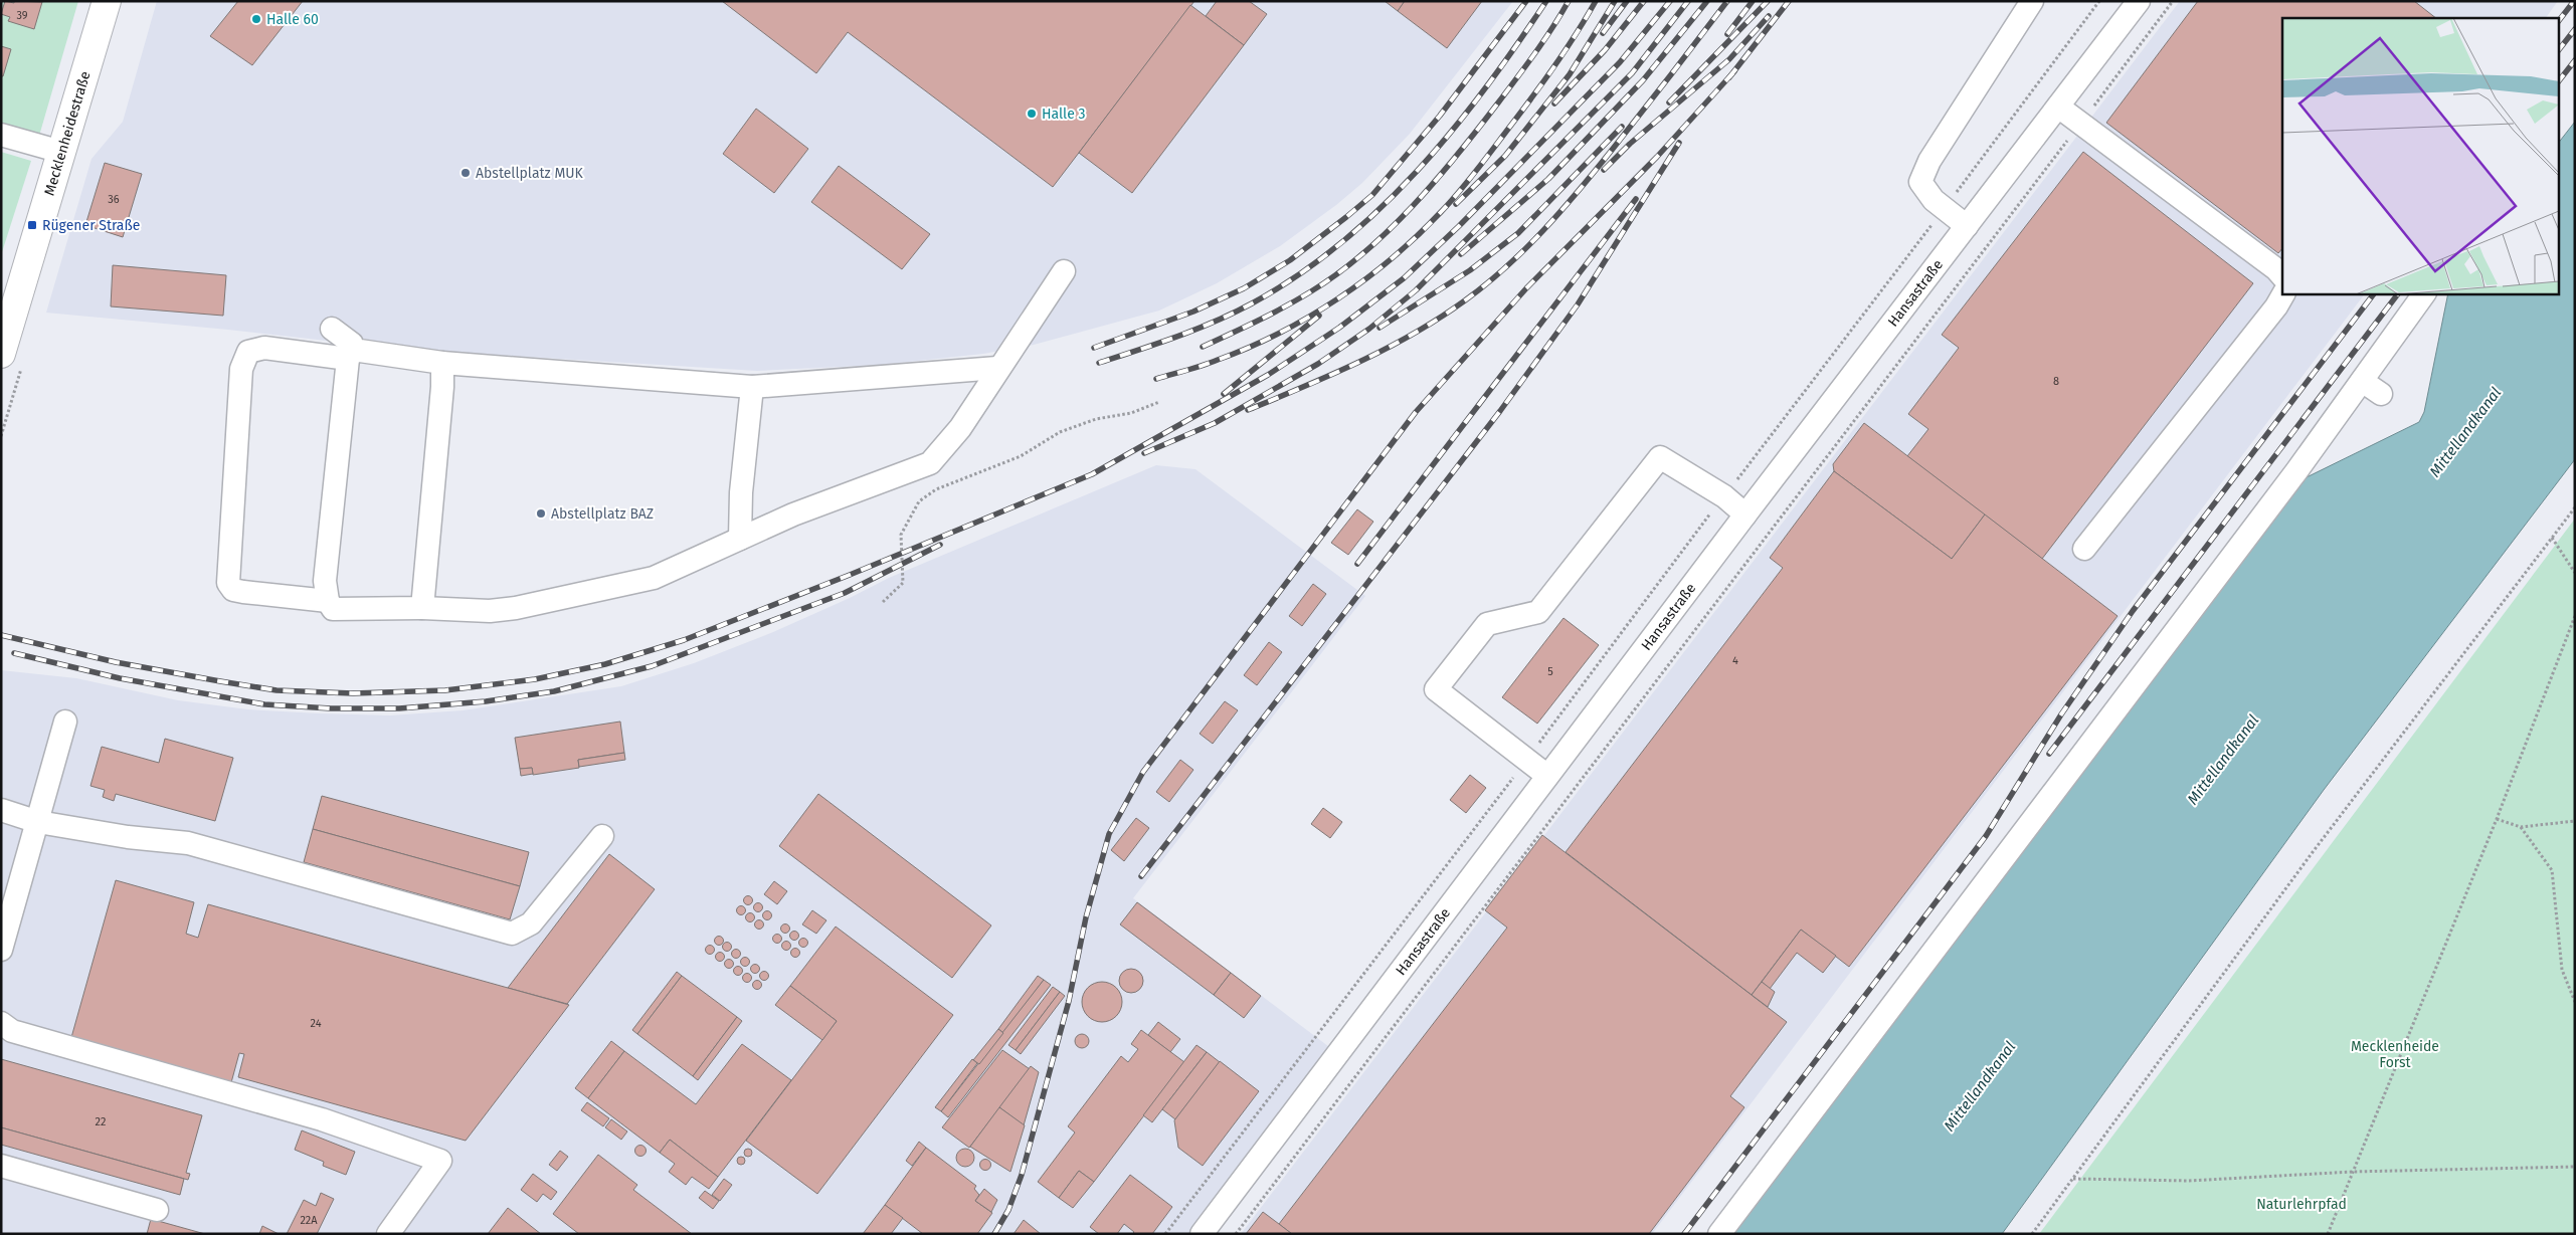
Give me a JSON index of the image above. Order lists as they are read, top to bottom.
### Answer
{
  "streets": {
    "main road": ["Mecklenheidestraße"],
    "street": ["Hansastraße"]
  },
  "water": ["Mittellandkanal"],
  "parks": ["Mecklenheide Forst", "Naturlehrpfad"],
  "places": {
    "other": [
      "Halle 60",
      "Halle 3",
      "Abstellplatz MUK",
      "Abstellplatz BAZ"
    ],
    "transit": ["Rügener Straße"]
  },
  "house_numbers": [
    "39",
    "36",
    "8",
    "4",
    "5",
    "24",
    "22",
    "22A"
  ]
}
